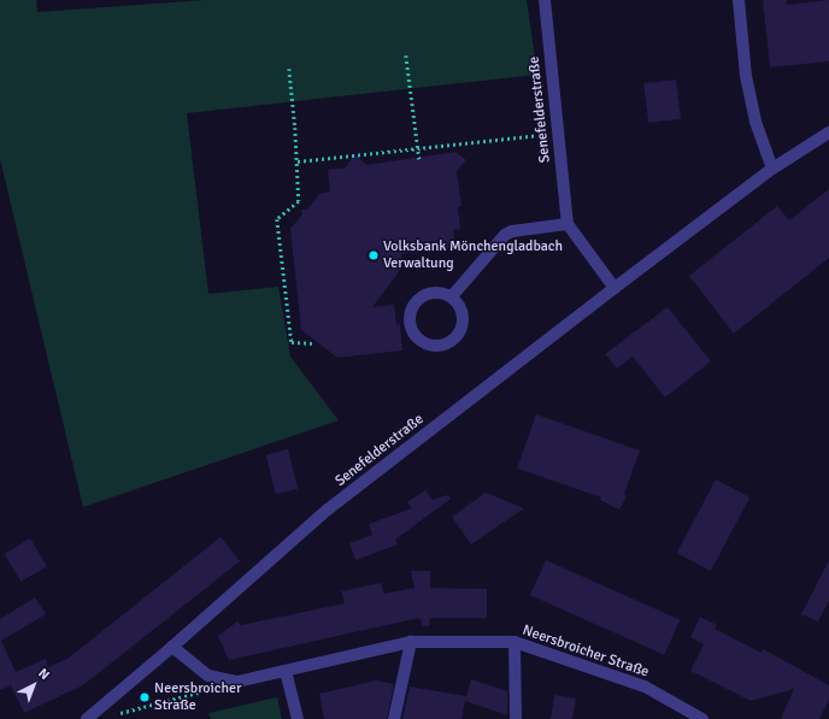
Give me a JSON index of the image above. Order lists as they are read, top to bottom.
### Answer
{
  "streets": {
    "street": ["Senefelderstraße", "Neersbroicher Straße"]
  },
  "crossings": [
    ["Senefelderstraße", "Neersbroicher Straße"]
  ],
  "places": ["Volksbank Mönchengladbach Verwaltung", "Neersbroicher Straße"],
  "north": "top right"
}
